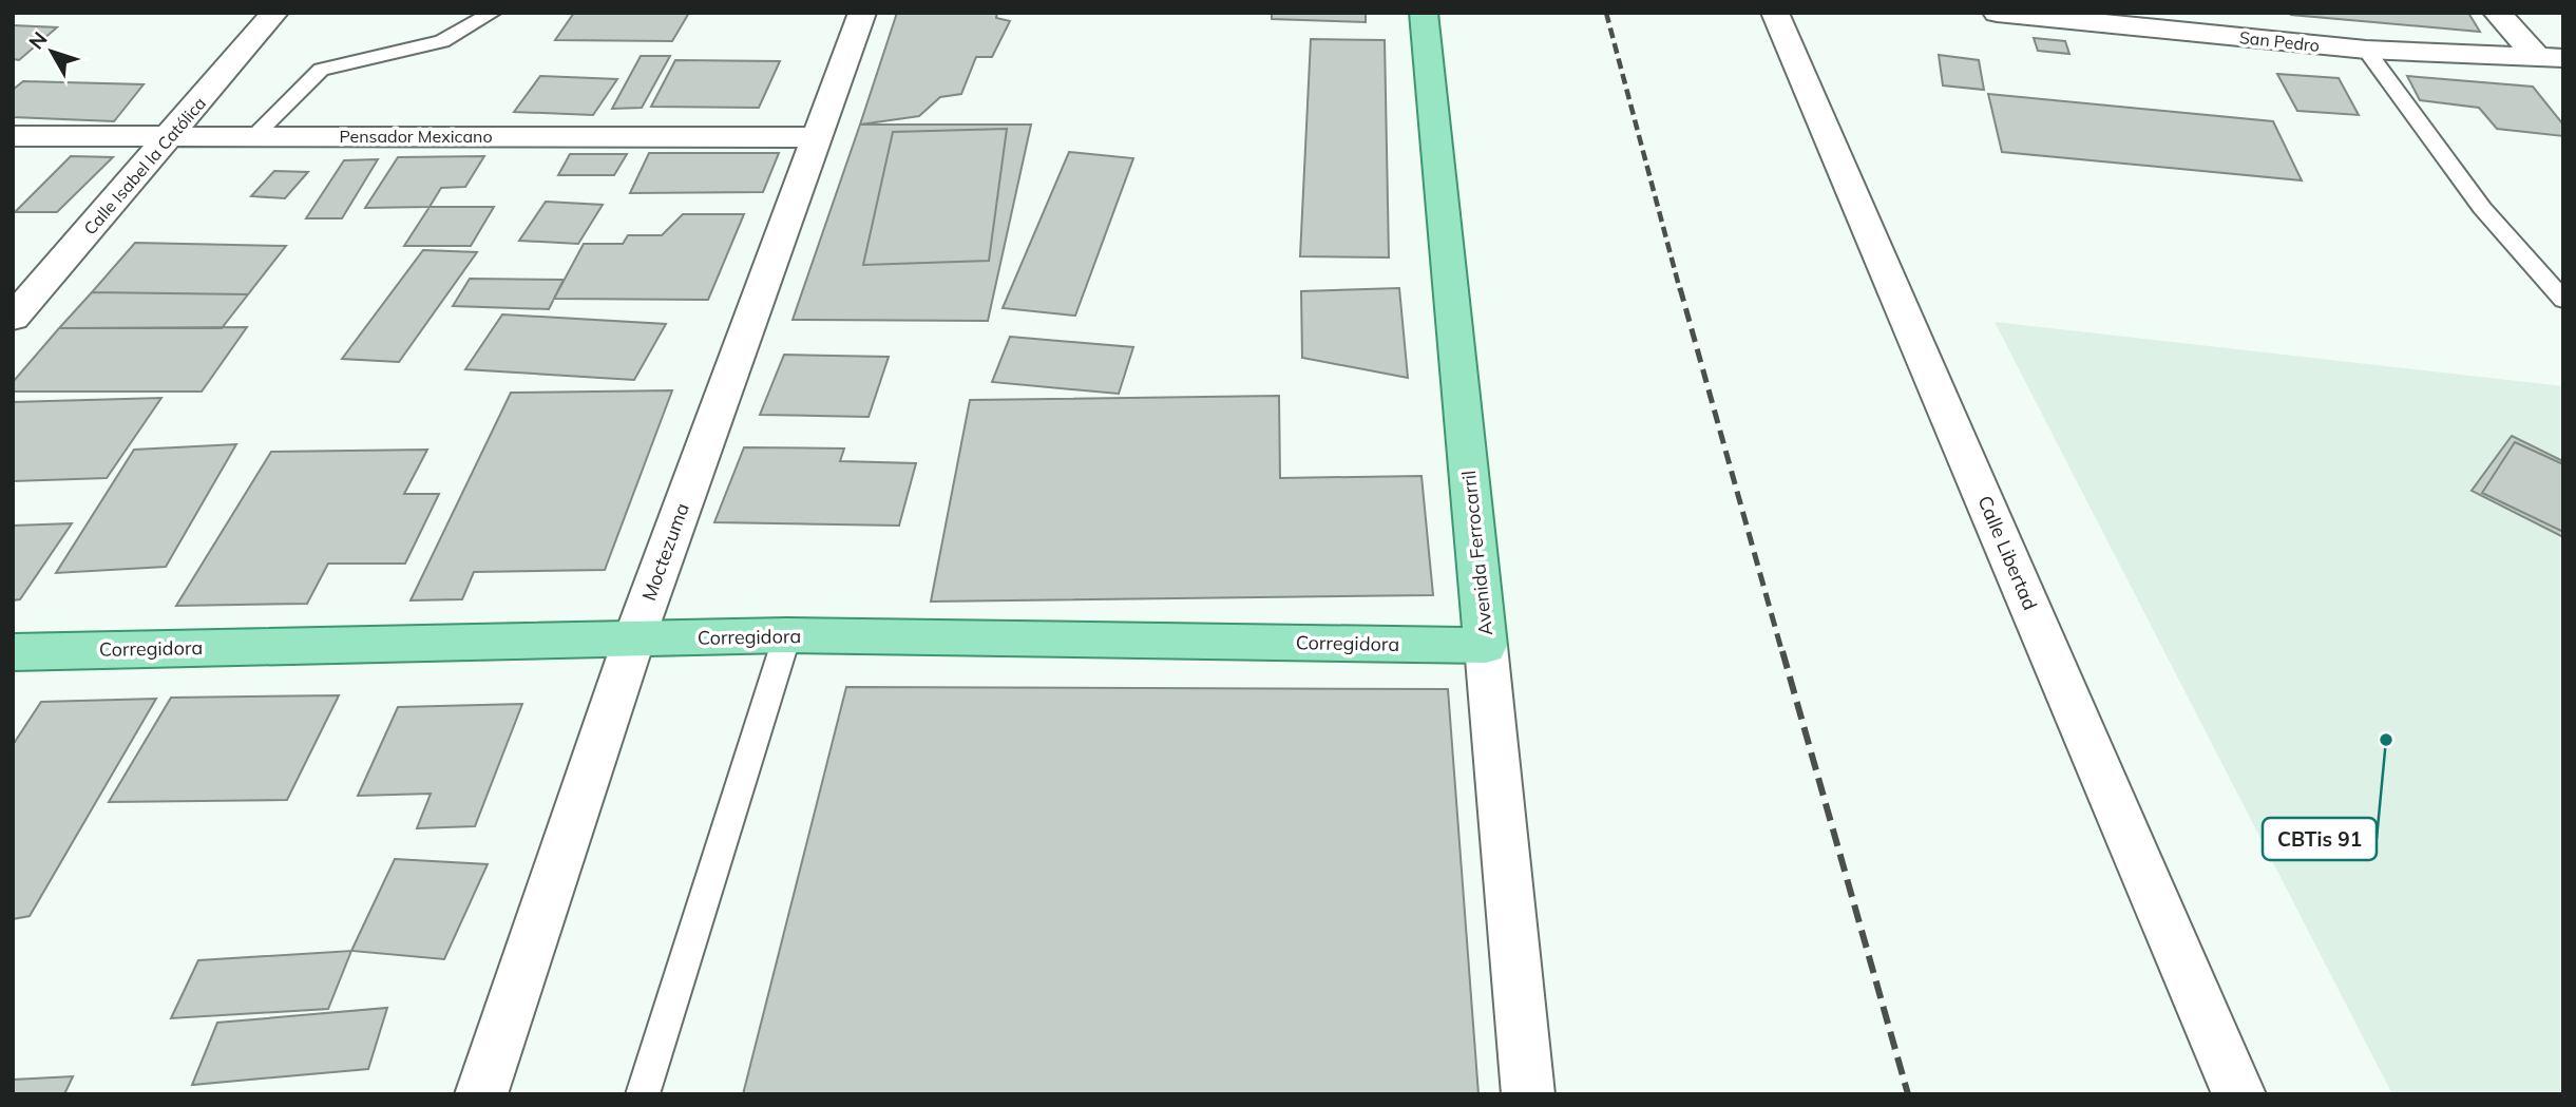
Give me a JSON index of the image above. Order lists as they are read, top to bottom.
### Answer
{
  "streets": {
    "main road": ["Avenida Ferrocarril", "Corregidora"],
    "street": [
      "San Pedro",
      "Pensador Mexicano",
      "Calle Isabel la Católica",
      "Moctezuma",
      "Calle Libertad"
    ]
  },
  "crossings": [
    ["Pensador Mexicano", "Calle Isabel la Católica"],
    ["Pensador Mexicano", "Moctezuma"],
    ["Moctezuma", "Corregidora"],
    ["Avenida Ferrocarril", "Corregidora"]
  ],
  "places": ["CBTis 91"],
  "north": "top left"
}
